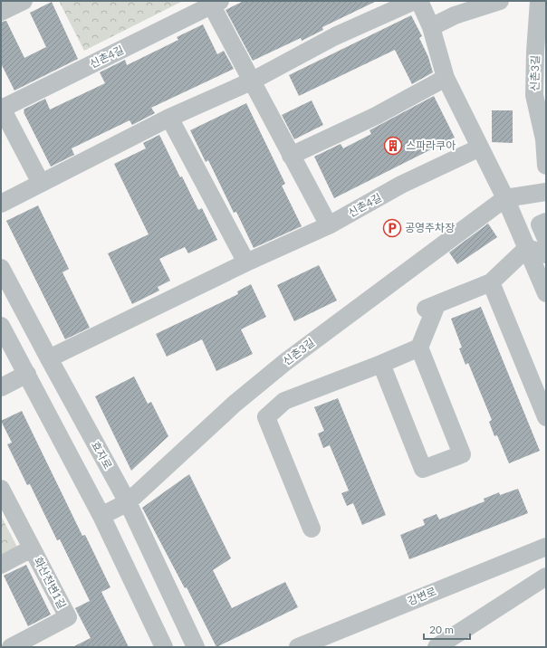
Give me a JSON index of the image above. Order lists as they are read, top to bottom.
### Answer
{
  "streets": {
    "street": [
      "신촌4길",
      "신촌3길",
      "효자로",
      "화산천변1길",
      "강변로"
    ]
  },
  "crossings": [
    ["신촌4길", "효자로"],
    ["신촌3길", "효자로"]
  ],
  "places": {
    "building": ["스파라쿠아"],
    "parking": ["공영주차장"]
  },
  "scale_bar": "20 m"
}
